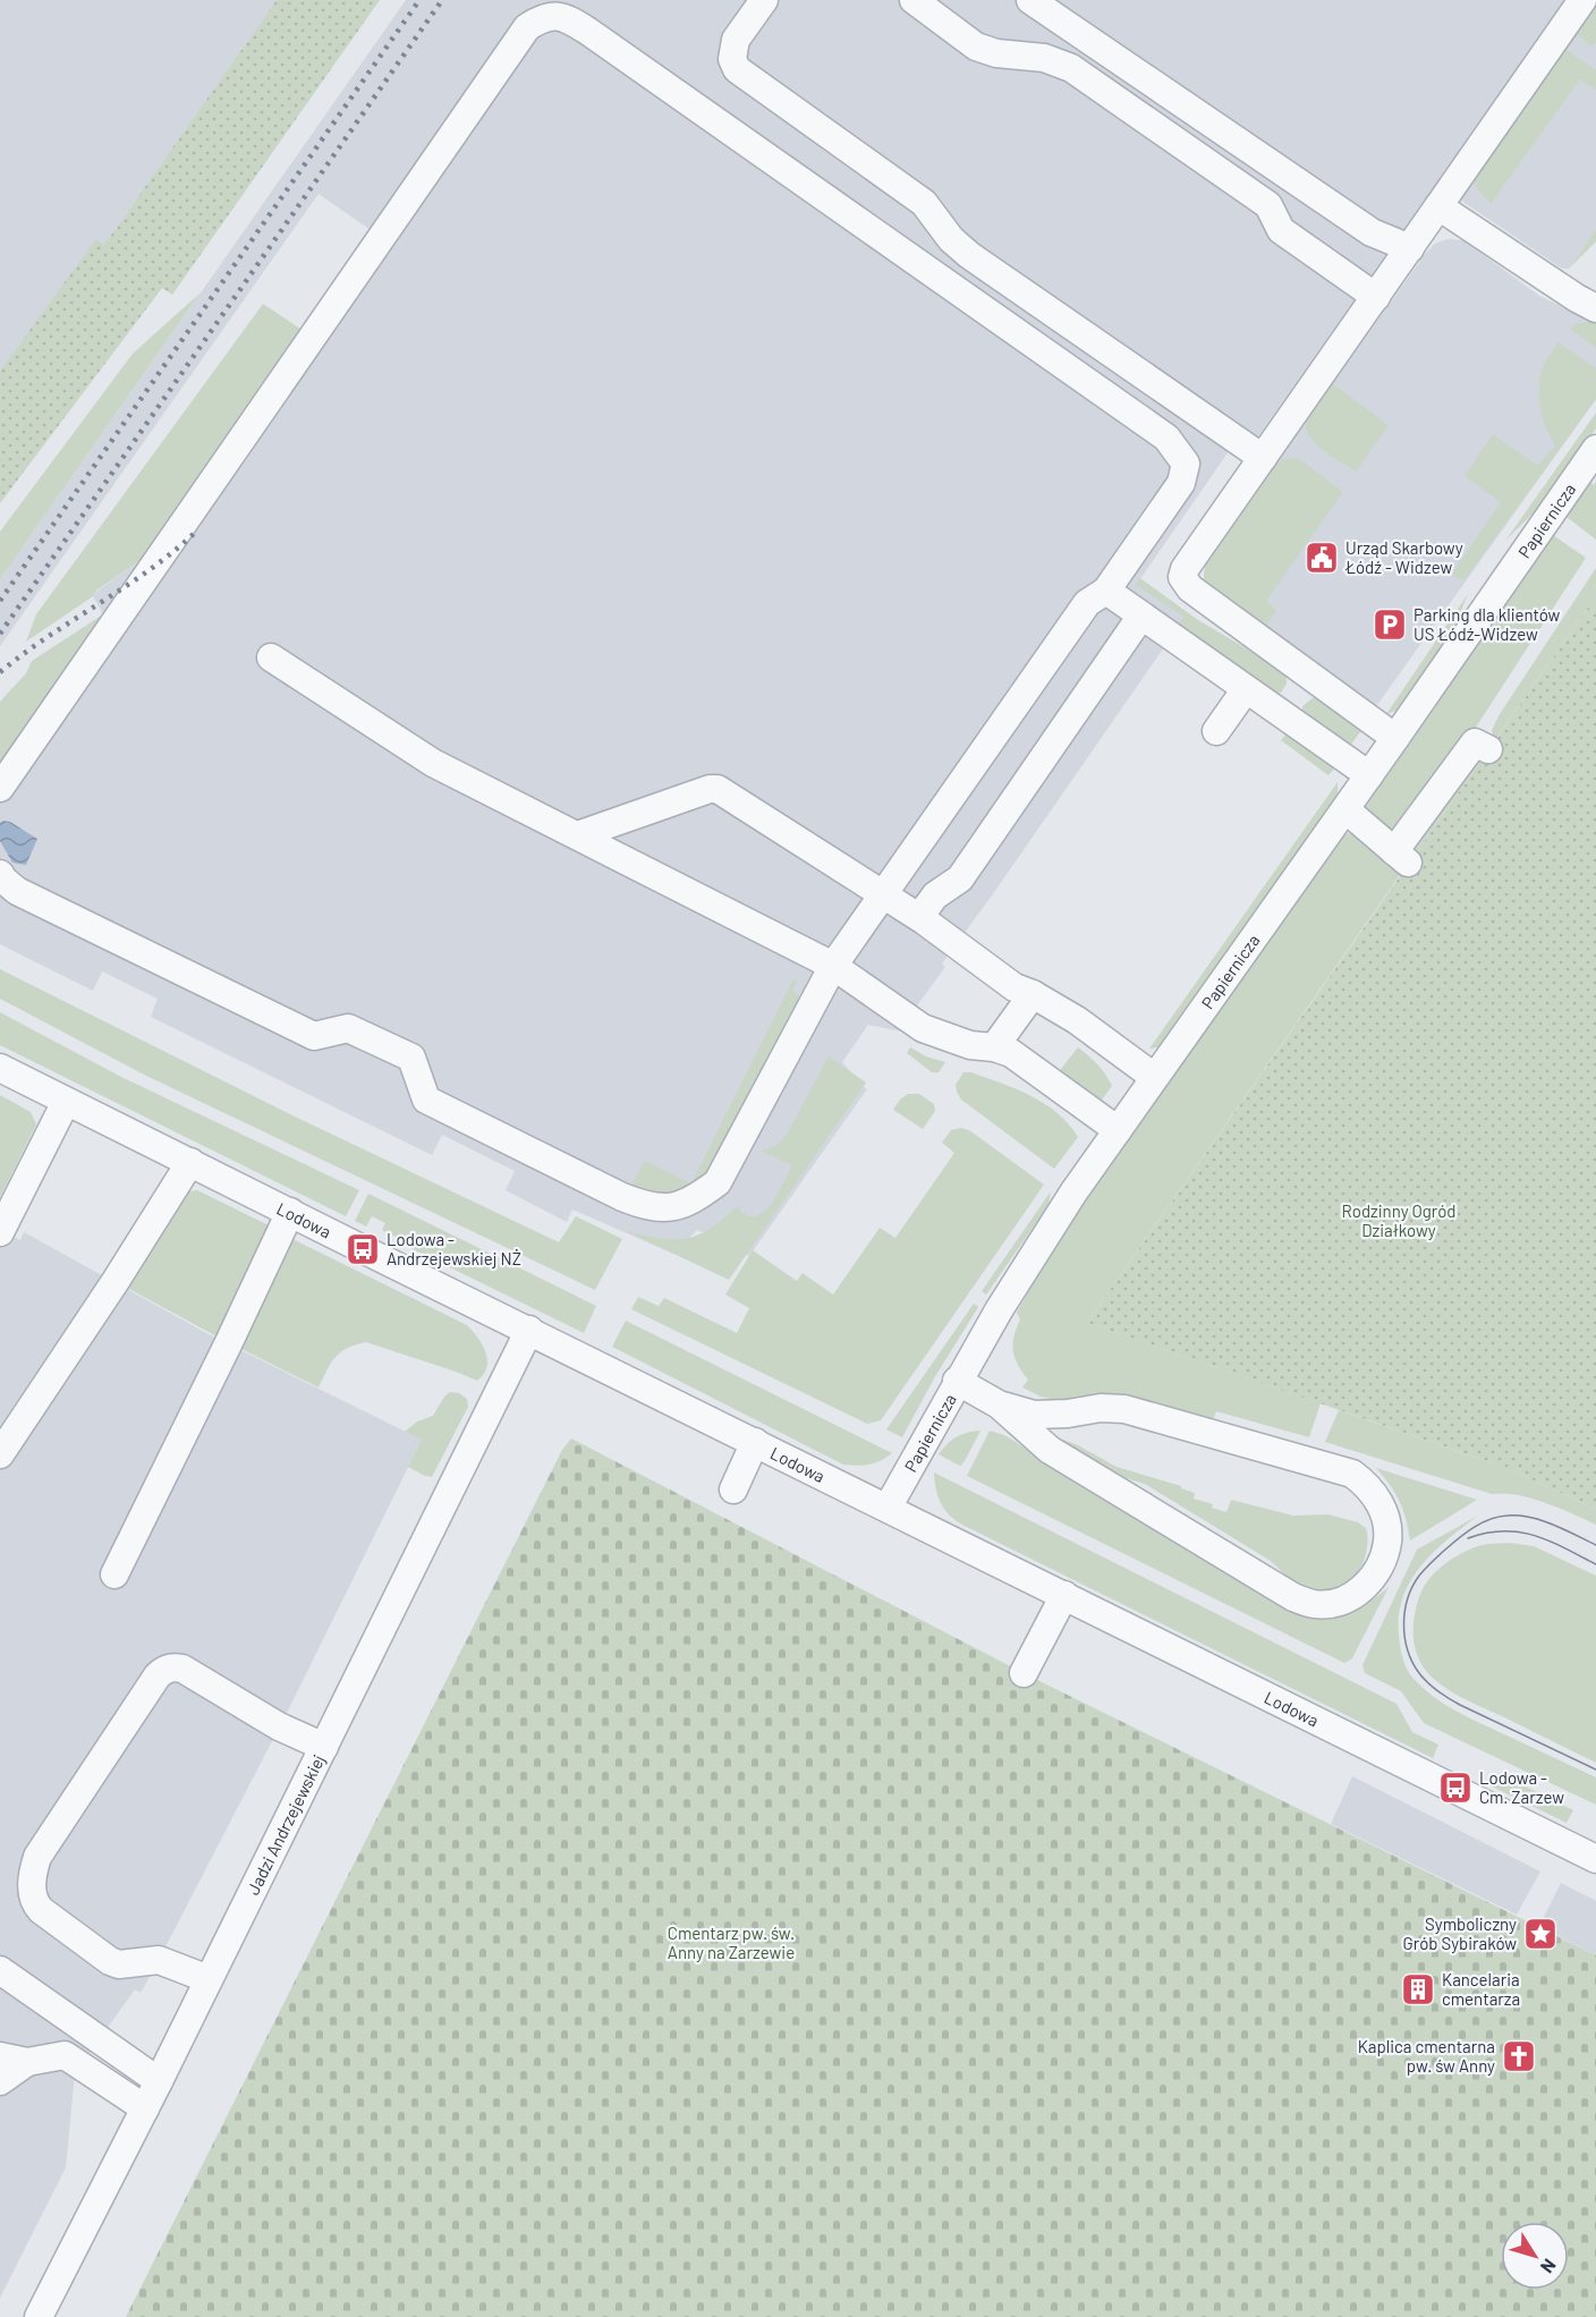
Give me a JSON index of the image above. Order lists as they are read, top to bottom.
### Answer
{
  "streets": {
    "street": ["Papiernicza", "Lodowa", "Jadzi Andrzejewskiej"]
  },
  "crossings": [
    ["Papiernicza", "Lodowa"],
    ["Lodowa", "Jadzi Andrzejewskiej"]
  ],
  "parks": ["Rodzinny Ogród Działkowy", "Cmentarz pw. św. Anny na Zarzewie"],
  "places": {
    "public building": ["Urząd Skarbowy Łódź - Widzew"],
    "parking": ["Parking dla klientów US Łódź-Widzew"],
    "bus stop": ["Lodowa - Andrzejewskiej NŻ", "Lodowa - Cm. Zarzew"],
    "place": ["Symboliczny Grób Sybiraków"],
    "building": ["Kancelaria cmentarza"],
    "church": ["Kaplica cmentarna pw. św Anny"]
  },
  "north": "bottom right"
}
